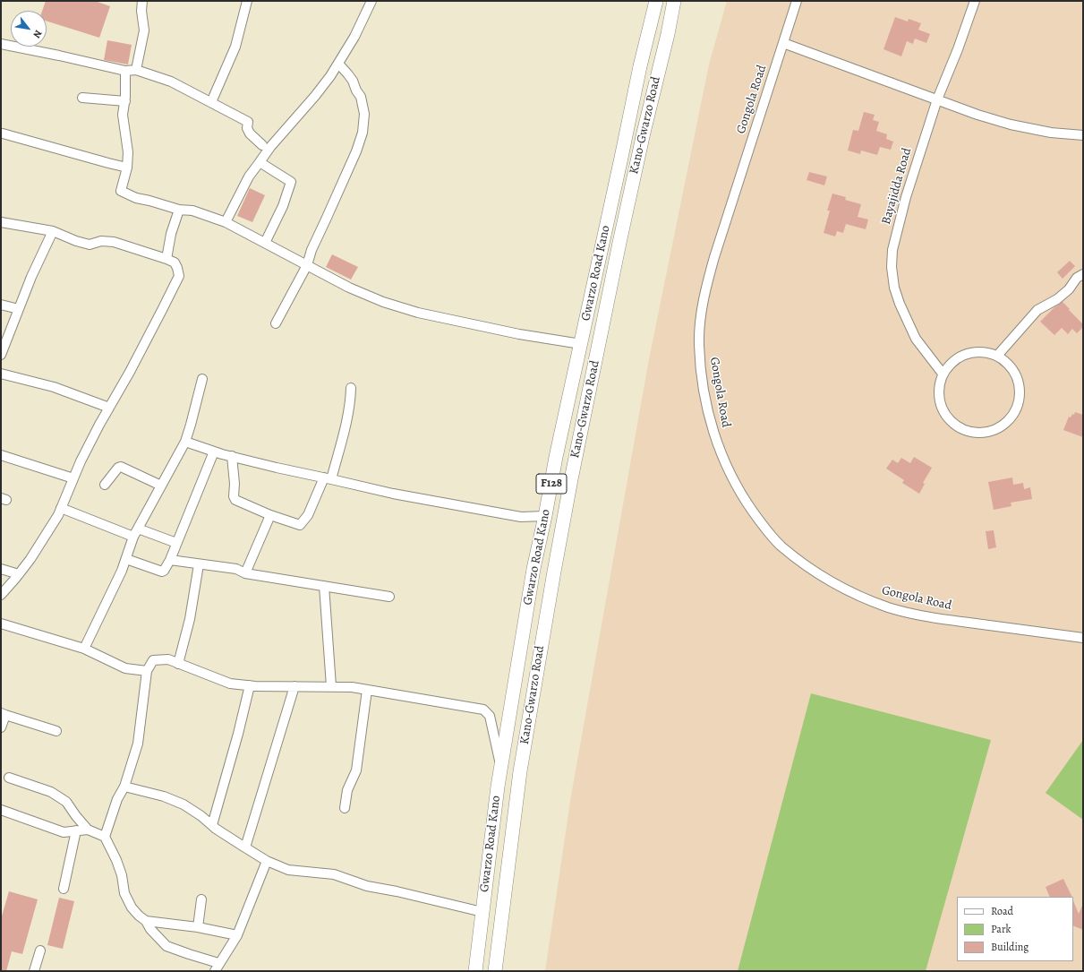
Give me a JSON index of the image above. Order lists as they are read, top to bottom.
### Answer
{
  "streets": {
    "main road": ["Kano-Gwarzo Road", "Gwarzo Road Kano", "F128"],
    "street": ["Gongola Road", "Bayajidda Road"]
  },
  "legend": ["Road", "Park", "Building"],
  "north": "bottom right"
}
